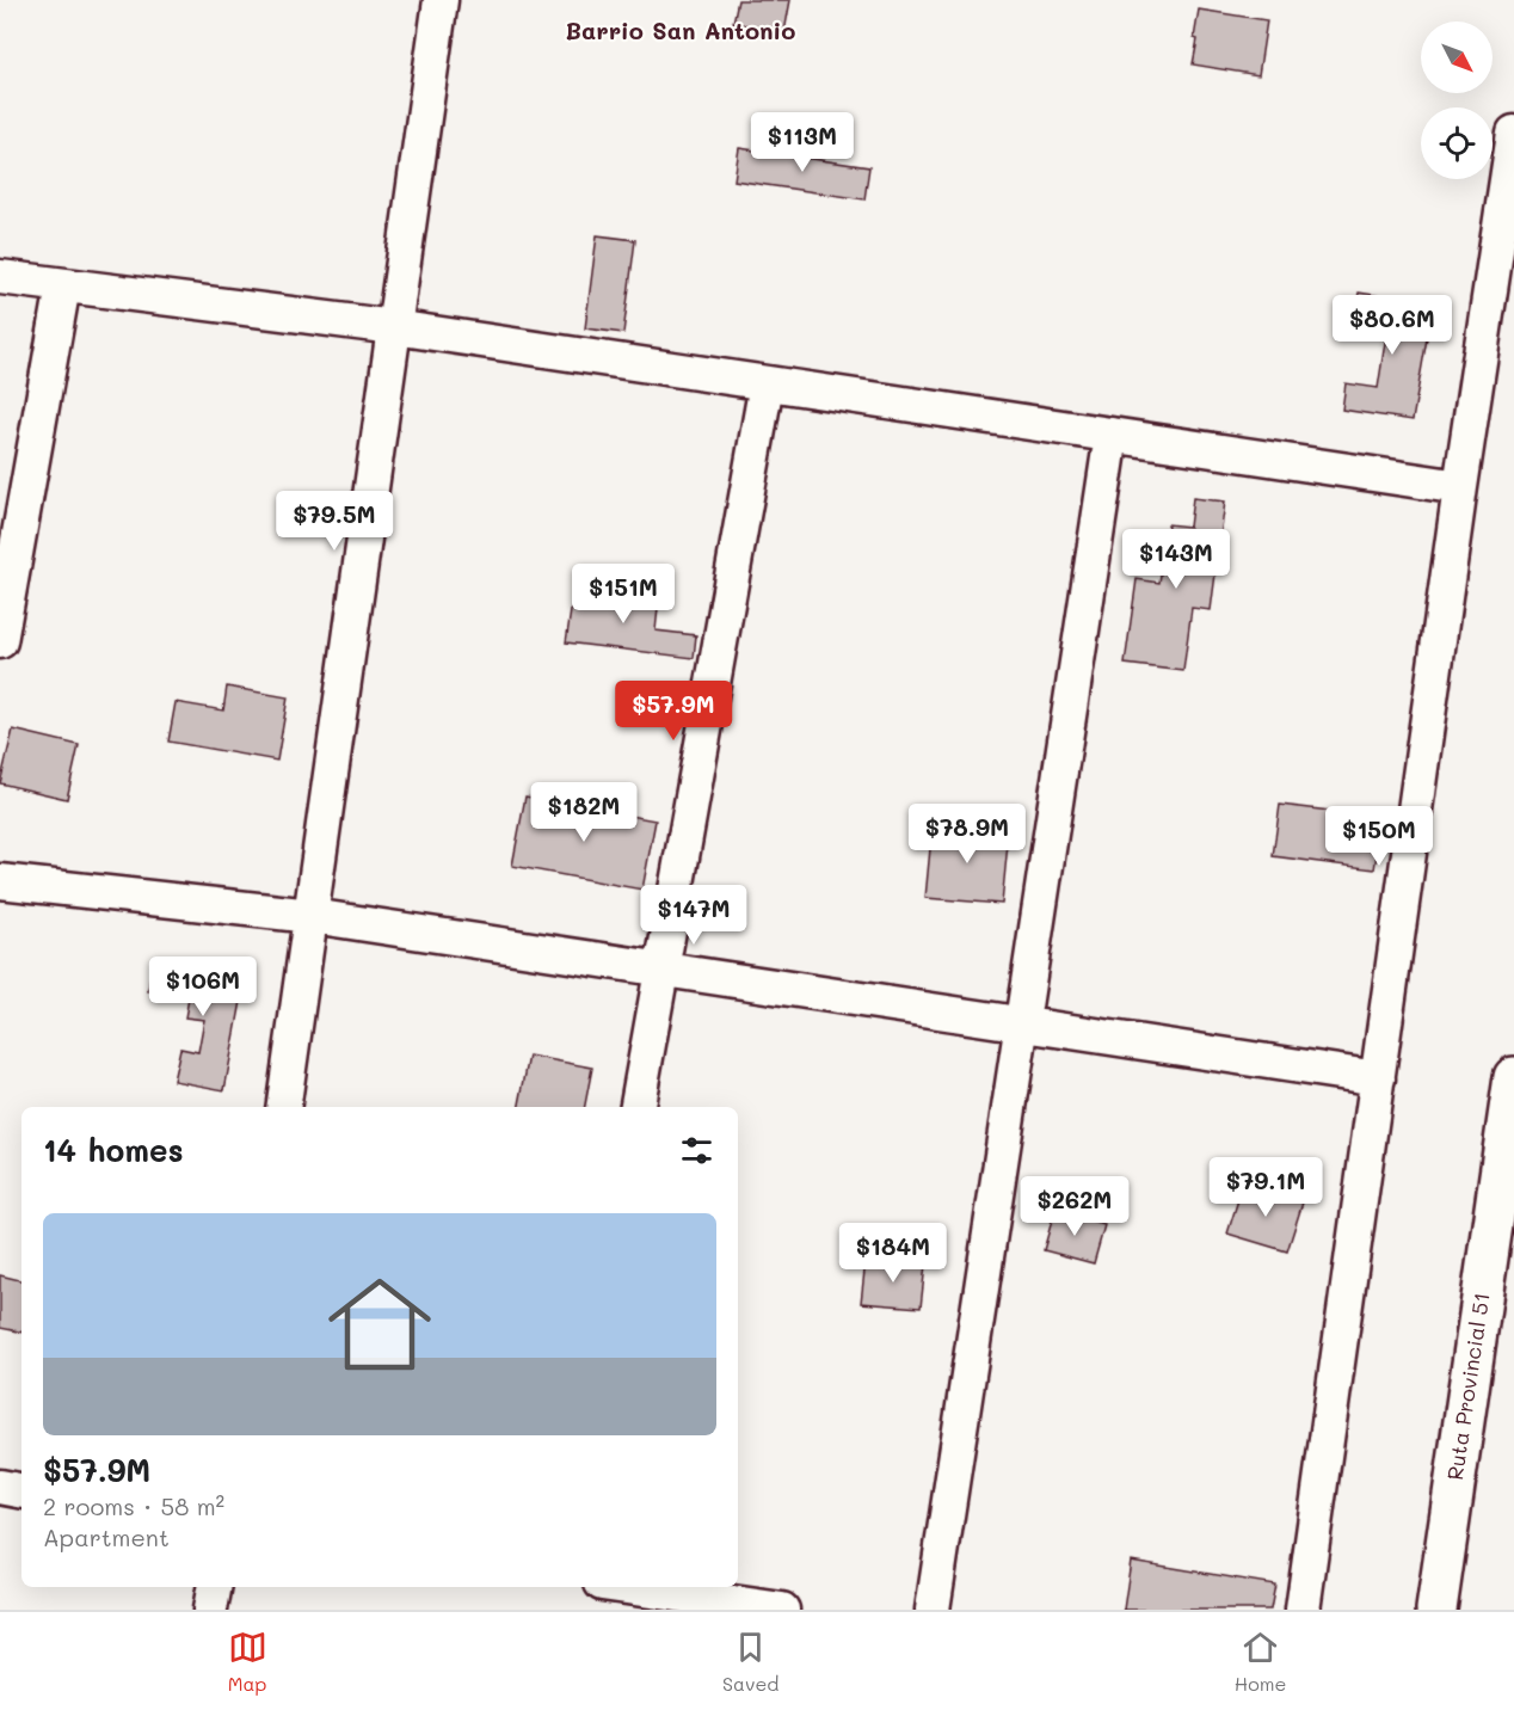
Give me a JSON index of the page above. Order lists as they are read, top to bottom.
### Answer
{
  "streets": {
    "highway": ["Ruta Provincial 51"]
  },
  "districts": ["Barrio San Antonio"],
  "north": "bottom right",
  "page": {
    "price": [
      "$113M",
      "$80.6M",
      "$79.5M",
      "$143M",
      "$151M",
      "$57.9M",
      "$182M",
      "$78.9M",
      "$150M",
      "$147M",
      "$106M",
      "$79.1M",
      "$262M",
      "$184M"
    ],
    "heading": "14 homes",
    "list": [
      {
        "name": "$57.9M",
        "note": "2 rooms · 58 m² · Apartment"
      }
    ],
    "tabs": ["Map", "Saved", "Home"]
  }
}
